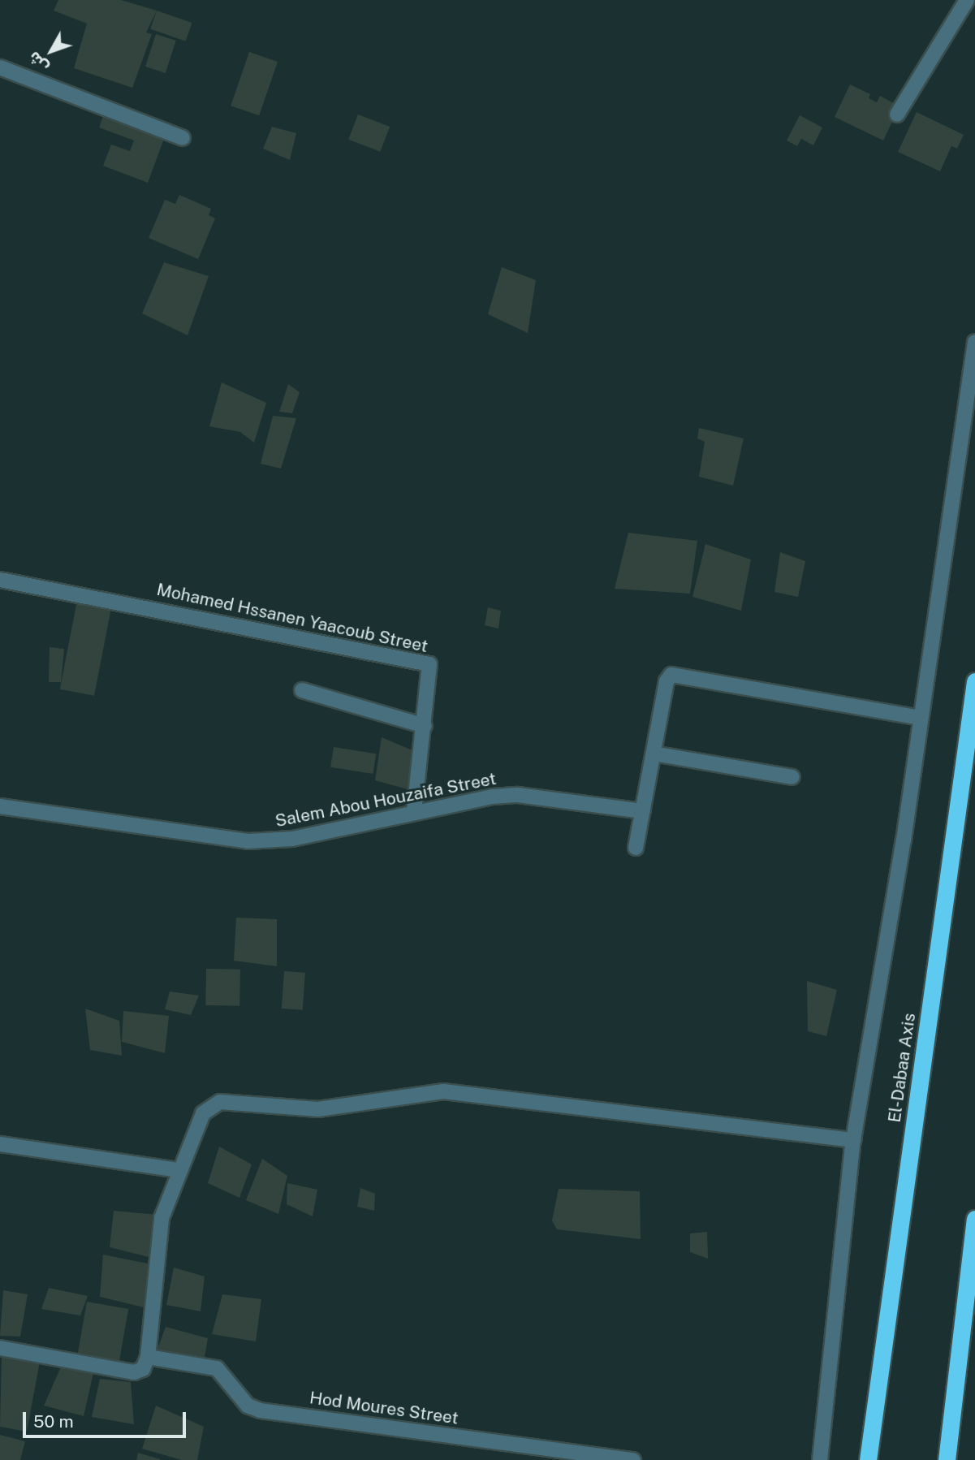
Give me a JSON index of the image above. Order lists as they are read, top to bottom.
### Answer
{
  "streets": {
    "highway": ["El-Dabaa Axis"],
    "street": ["Mohamed Hssanen Yaacoub Street", "Salem Abou Houzaifa Street", "Hod Moures Street"]
  },
  "crossings": [
    ["Mohamed Hssanen Yaacoub Street", "Salem Abou Houzaifa Street"]
  ],
  "scale_bar": "50 m",
  "north": "bottom left"
}
